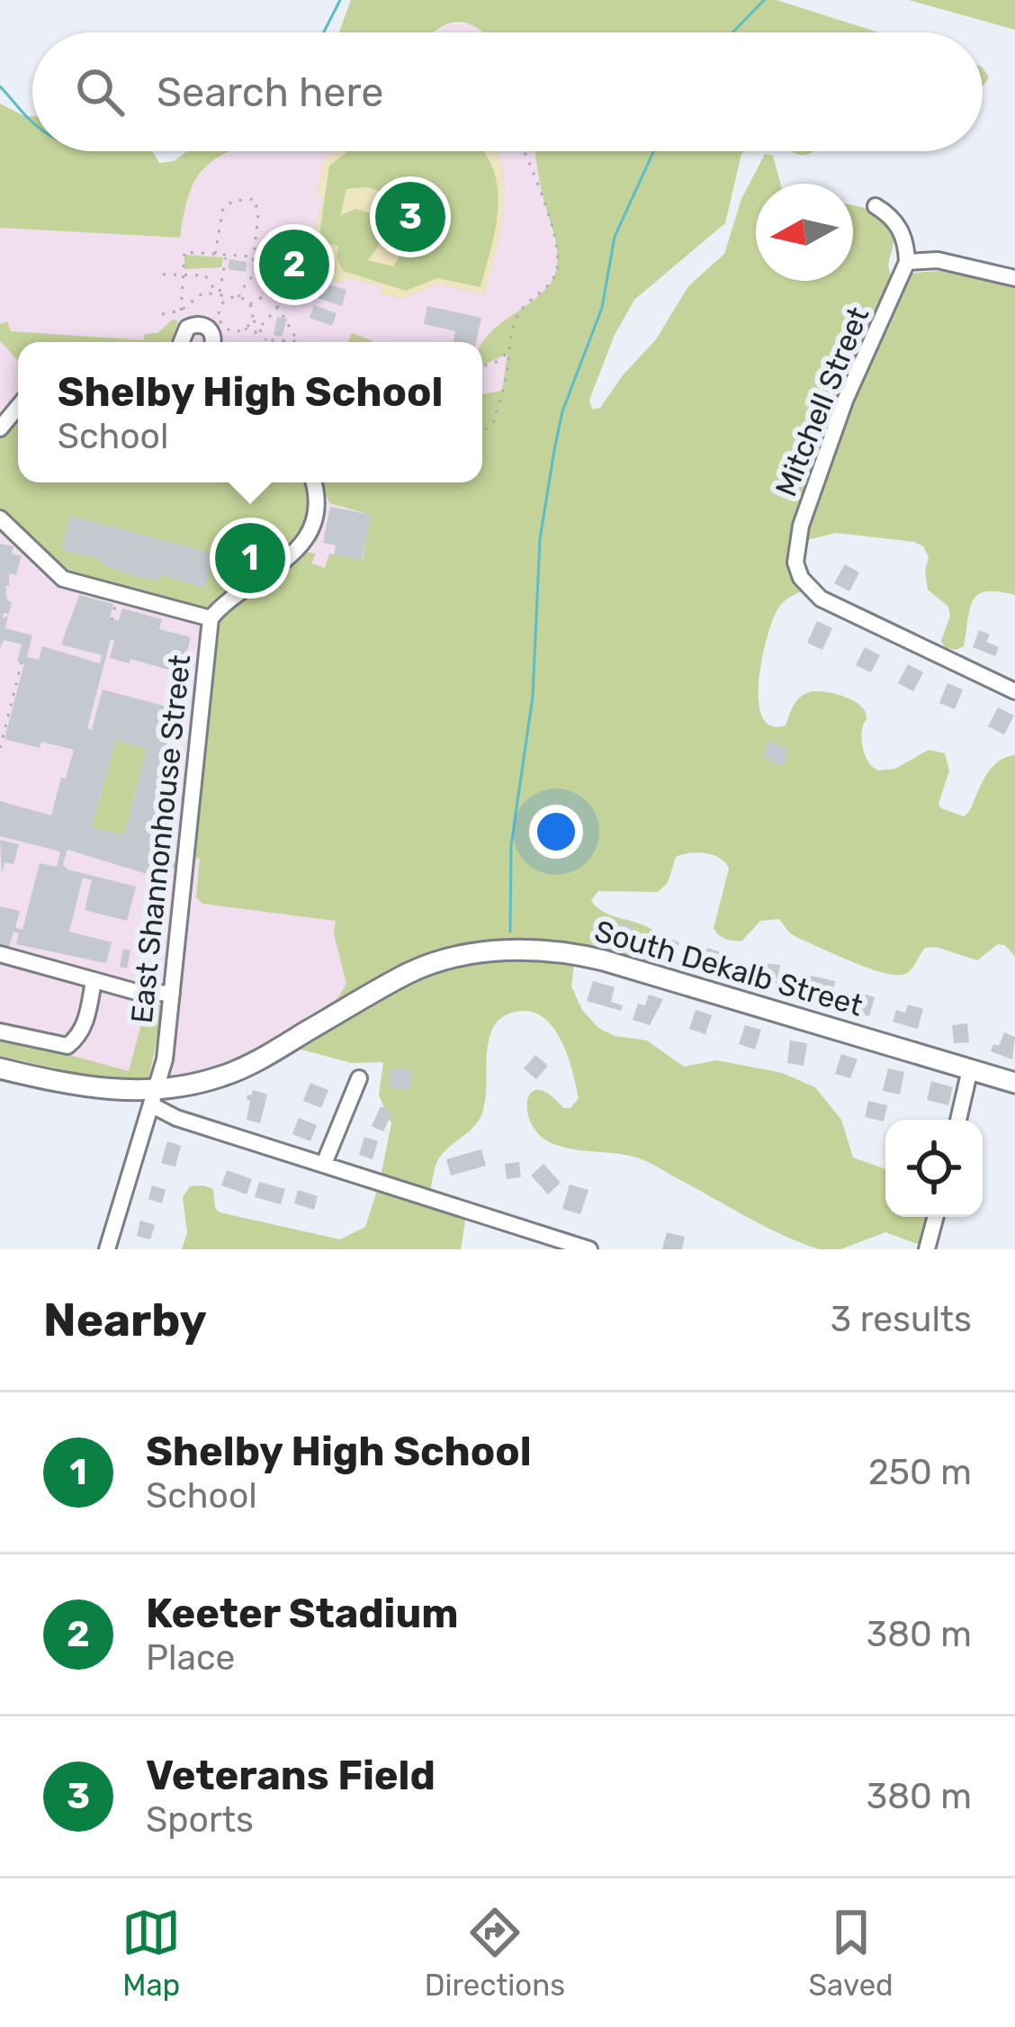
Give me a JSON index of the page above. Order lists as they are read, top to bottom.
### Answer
{
  "streets": {
    "main road": ["South Dekalb Street"],
    "street": ["Mitchell Street", "East Shannonhouse Street"]
  },
  "crossings": [
    ["East Shannonhouse Street", "South Dekalb Street"]
  ],
  "north": "left",
  "page": {
    "search": "Search here",
    "pins": ["3", "2", "1"],
    "popup": ["Shelby High School", "School"],
    "heading": ["Nearby", "3 results"],
    "list": [
      {
        "mark": "1",
        "name": "Shelby High School",
        "note": "School",
        "value": "250 m"
      },
      {
        "mark": "2",
        "name": "Keeter Stadium",
        "note": "Place",
        "value": "380 m"
      },
      {
        "mark": "3",
        "name": "Veterans Field",
        "note": "Sports",
        "value": "380 m"
      }
    ],
    "nav": ["Map", "Directions", "Saved"]
  }
}
